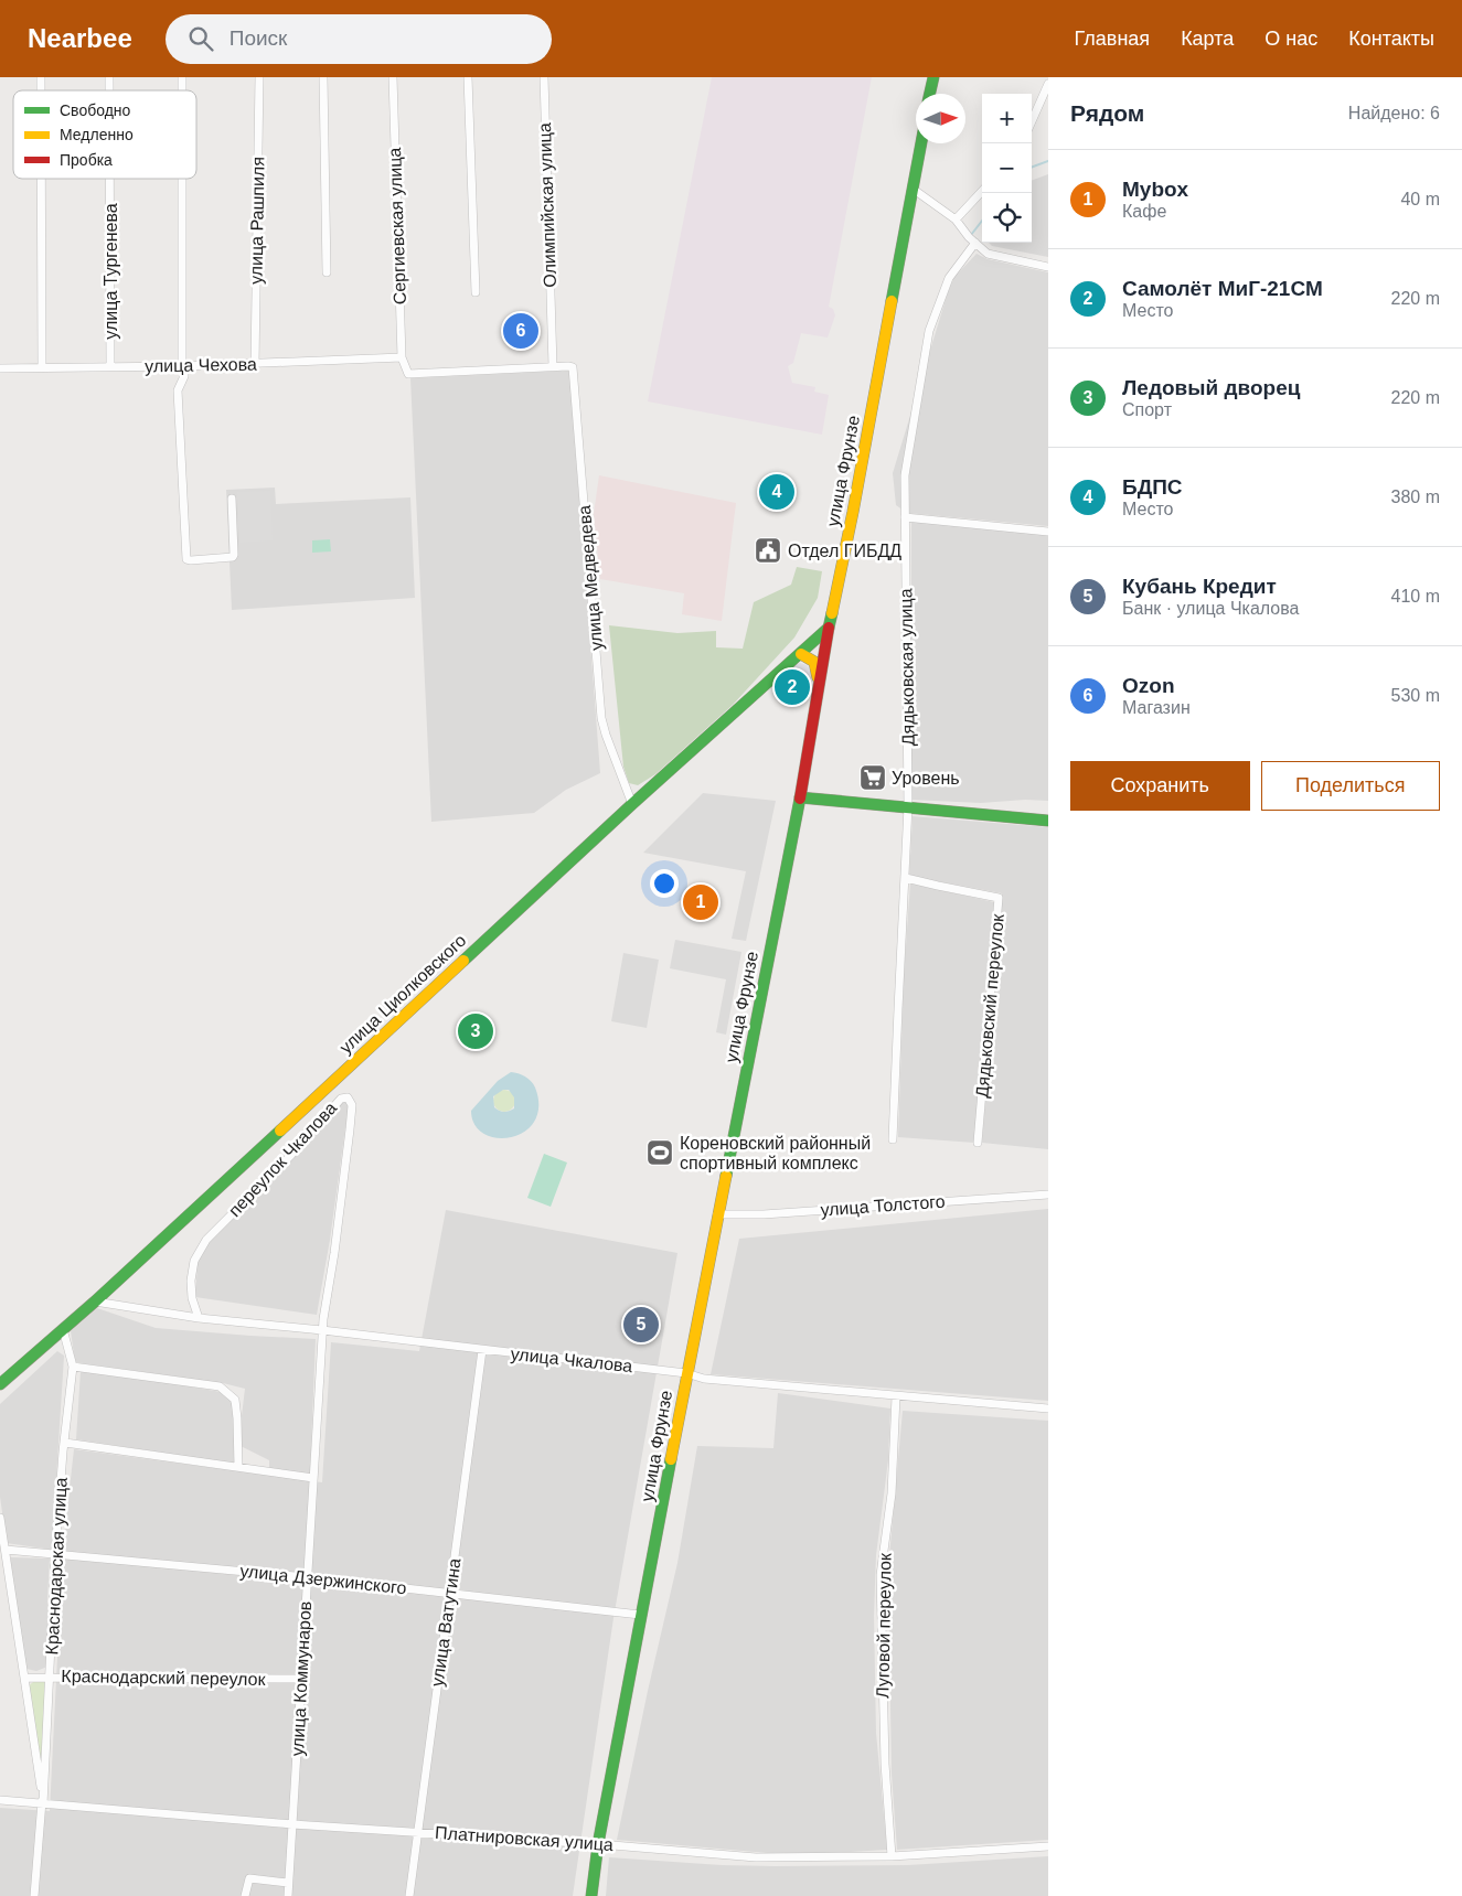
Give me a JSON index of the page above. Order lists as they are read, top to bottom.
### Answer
{
  "streets": {
    "main road": ["улица Фрунзе", "улица Циолковского"],
    "street": [
      "Олимпийская улица",
      "улица Рашпиля",
      "Сергиевская улица",
      "улица Тургенева",
      "улица Чехова",
      "улица Медведева",
      "Дядьковская улица",
      "Дядьковский переулок",
      "переулок Чкалова",
      "улица Толстого",
      "улица Чкалова",
      "Краснодарская улица",
      "улица Дзержинского",
      "улица Ватутина",
      "Луговой переулок",
      "Краснодарский переулок",
      "улица Коммунаров",
      "Платнировская улица"
    ]
  },
  "crossings": [
    ["Олимпийская улица", "Сергиевская улица"],
    ["Олимпийская улица", "улица Медведева"],
    ["улица Рашпиля", "улица Чехова"],
    ["Сергиевская улица", "улица Чехова"],
    ["Сергиевская улица", "улица Медведева"],
    ["улица Тургенева", "улица Чехова"],
    ["улица Фрунзе", "улица Циолковского"],
    ["улица Фрунзе", "улица Толстого"],
    ["улица Фрунзе", "улица Чкалова"],
    ["улица Фрунзе", "улица Дзержинского"],
    ["улица Фрунзе", "Платнировская улица"],
    ["улица Медведева", "улица Циолковского"],
    ["Дядьковская улица", "Дядьковский переулок"],
    ["улица Циолковского", "улица Чкалова"],
    ["улица Циолковского", "Краснодарская улица"],
    ["переулок Чкалова", "улица Чкалова"],
    ["переулок Чкалова", "улица Коммунаров"],
    ["улица Чкалова", "улица Ватутина"],
    ["улица Чкалова", "Луговой переулок"],
    ["улица Чкалова", "улица Коммунаров"],
    ["Краснодарская улица", "улица Дзержинского"],
    ["Краснодарская улица", "Краснодарский переулок"],
    ["Краснодарская улица", "Платнировская улица"],
    ["улица Дзержинского", "улица Ватутина"],
    ["улица Дзержинского", "улица Коммунаров"],
    ["улица Ватутина", "Платнировская улица"],
    ["Луговой переулок", "Платнировская улица"],
    ["Краснодарский переулок", "улица Коммунаров"],
    ["улица Коммунаров", "Платнировская улица"]
  ],
  "places": {
    "public building": ["Отдел ГИБДД"],
    "supermarket": ["Уровень"],
    "sports": ["Кореновский районный спортивный комплекс"]
  },
  "legend": ["Свободно", "Медленно", "Пробка"],
  "north": "right",
  "page": {
    "header": "Nearbee",
    "search": "Поиск",
    "nav": [
      "Главная",
      "Карта",
      "О нас",
      "Контакты"
    ],
    "heading": ["Рядом", "Найдено: 6"],
    "map_buttons": ["+", "−"],
    "list": [
      {
        "mark": "1",
        "name": "Mybox",
        "note": "Кафе",
        "value": "40 m"
      },
      {
        "mark": "2",
        "name": "Самолёт МиГ-21СМ",
        "note": "Место",
        "value": "220 m"
      },
      {
        "mark": "3",
        "name": "Ледовый дворец",
        "note": "Спорт",
        "value": "220 m"
      },
      {
        "mark": "4",
        "name": "БДПС",
        "note": "Место",
        "value": "380 m"
      },
      {
        "mark": "5",
        "name": "Кубань Кредит",
        "note": "Банк · улица Чкалова",
        "value": "410 m"
      },
      {
        "mark": "6",
        "name": "Ozon",
        "note": "Магазин",
        "value": "530 m"
      }
    ],
    "pins": [
      "6",
      "4",
      "2",
      "1",
      "3",
      "5"
    ],
    "buttons": ["Сохранить", "Поделиться"]
  }
}
